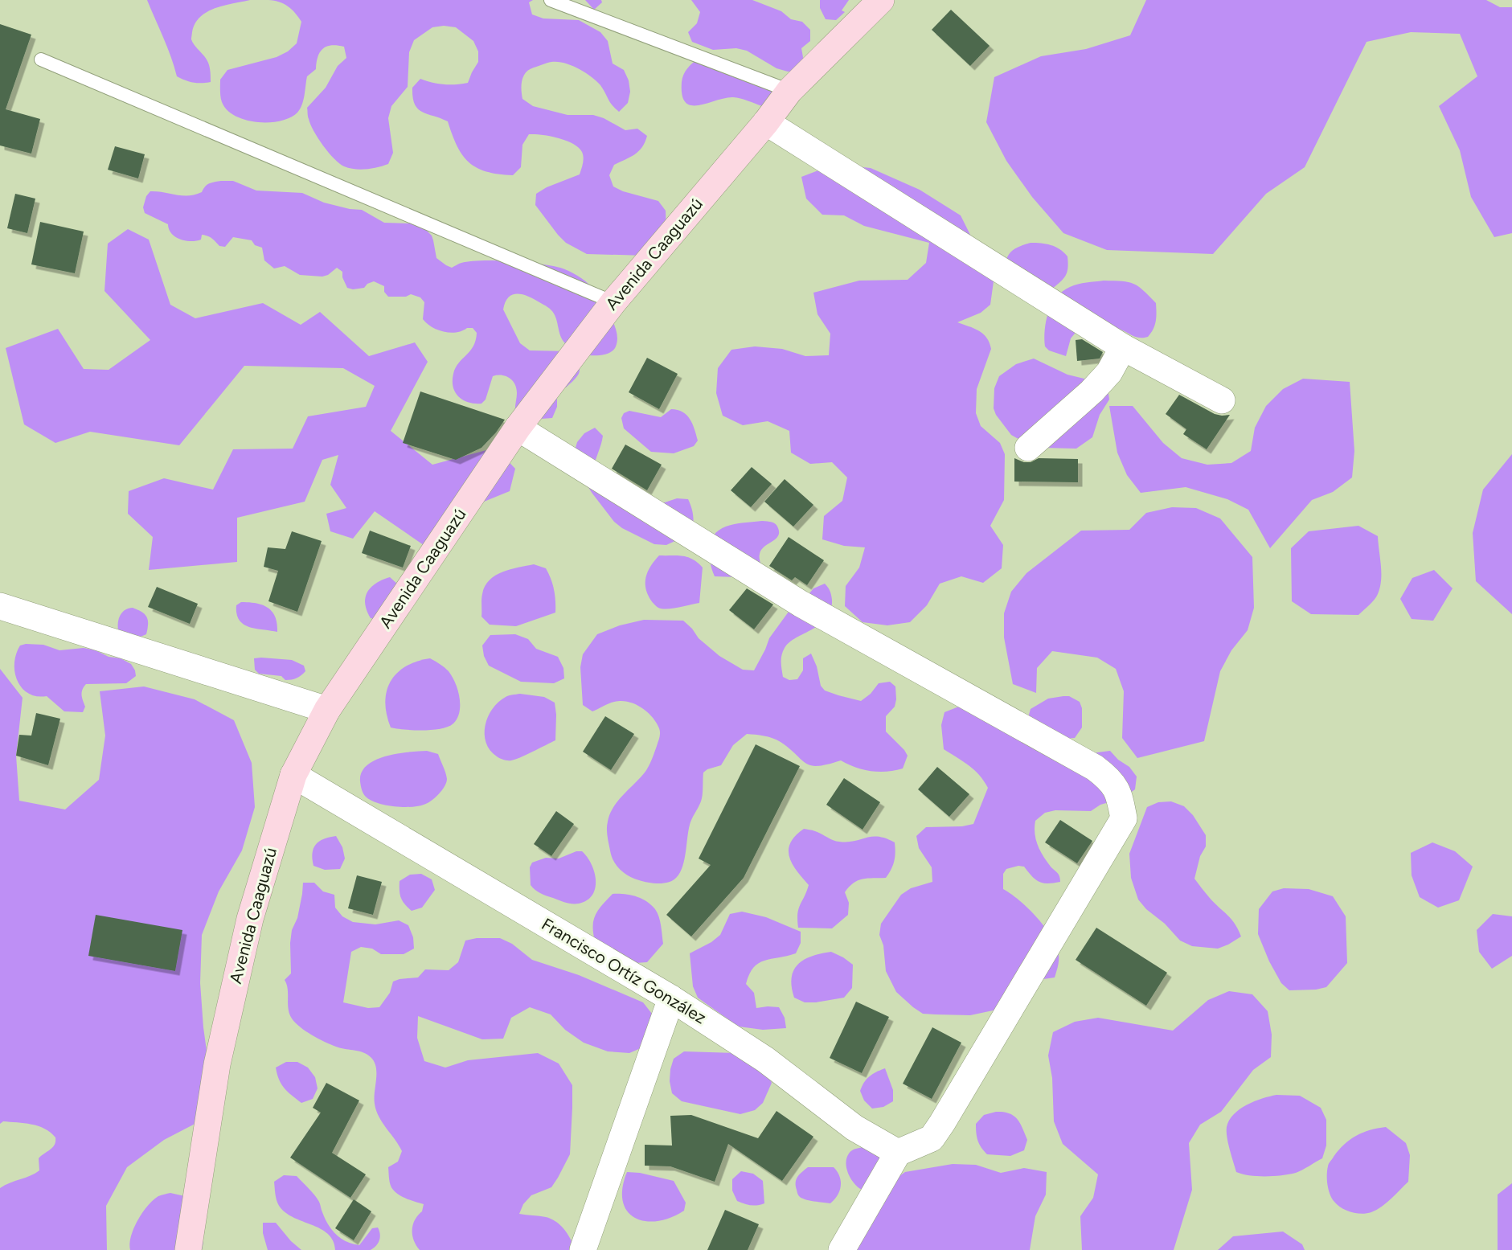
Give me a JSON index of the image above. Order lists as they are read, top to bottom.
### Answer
{
  "streets": {
    "street": ["Avenida Caaguazú", "Francisco Ortíz González"]
  },
  "crossings": [
    ["Avenida Caaguazú", "Francisco Ortíz González"]
  ]
}
